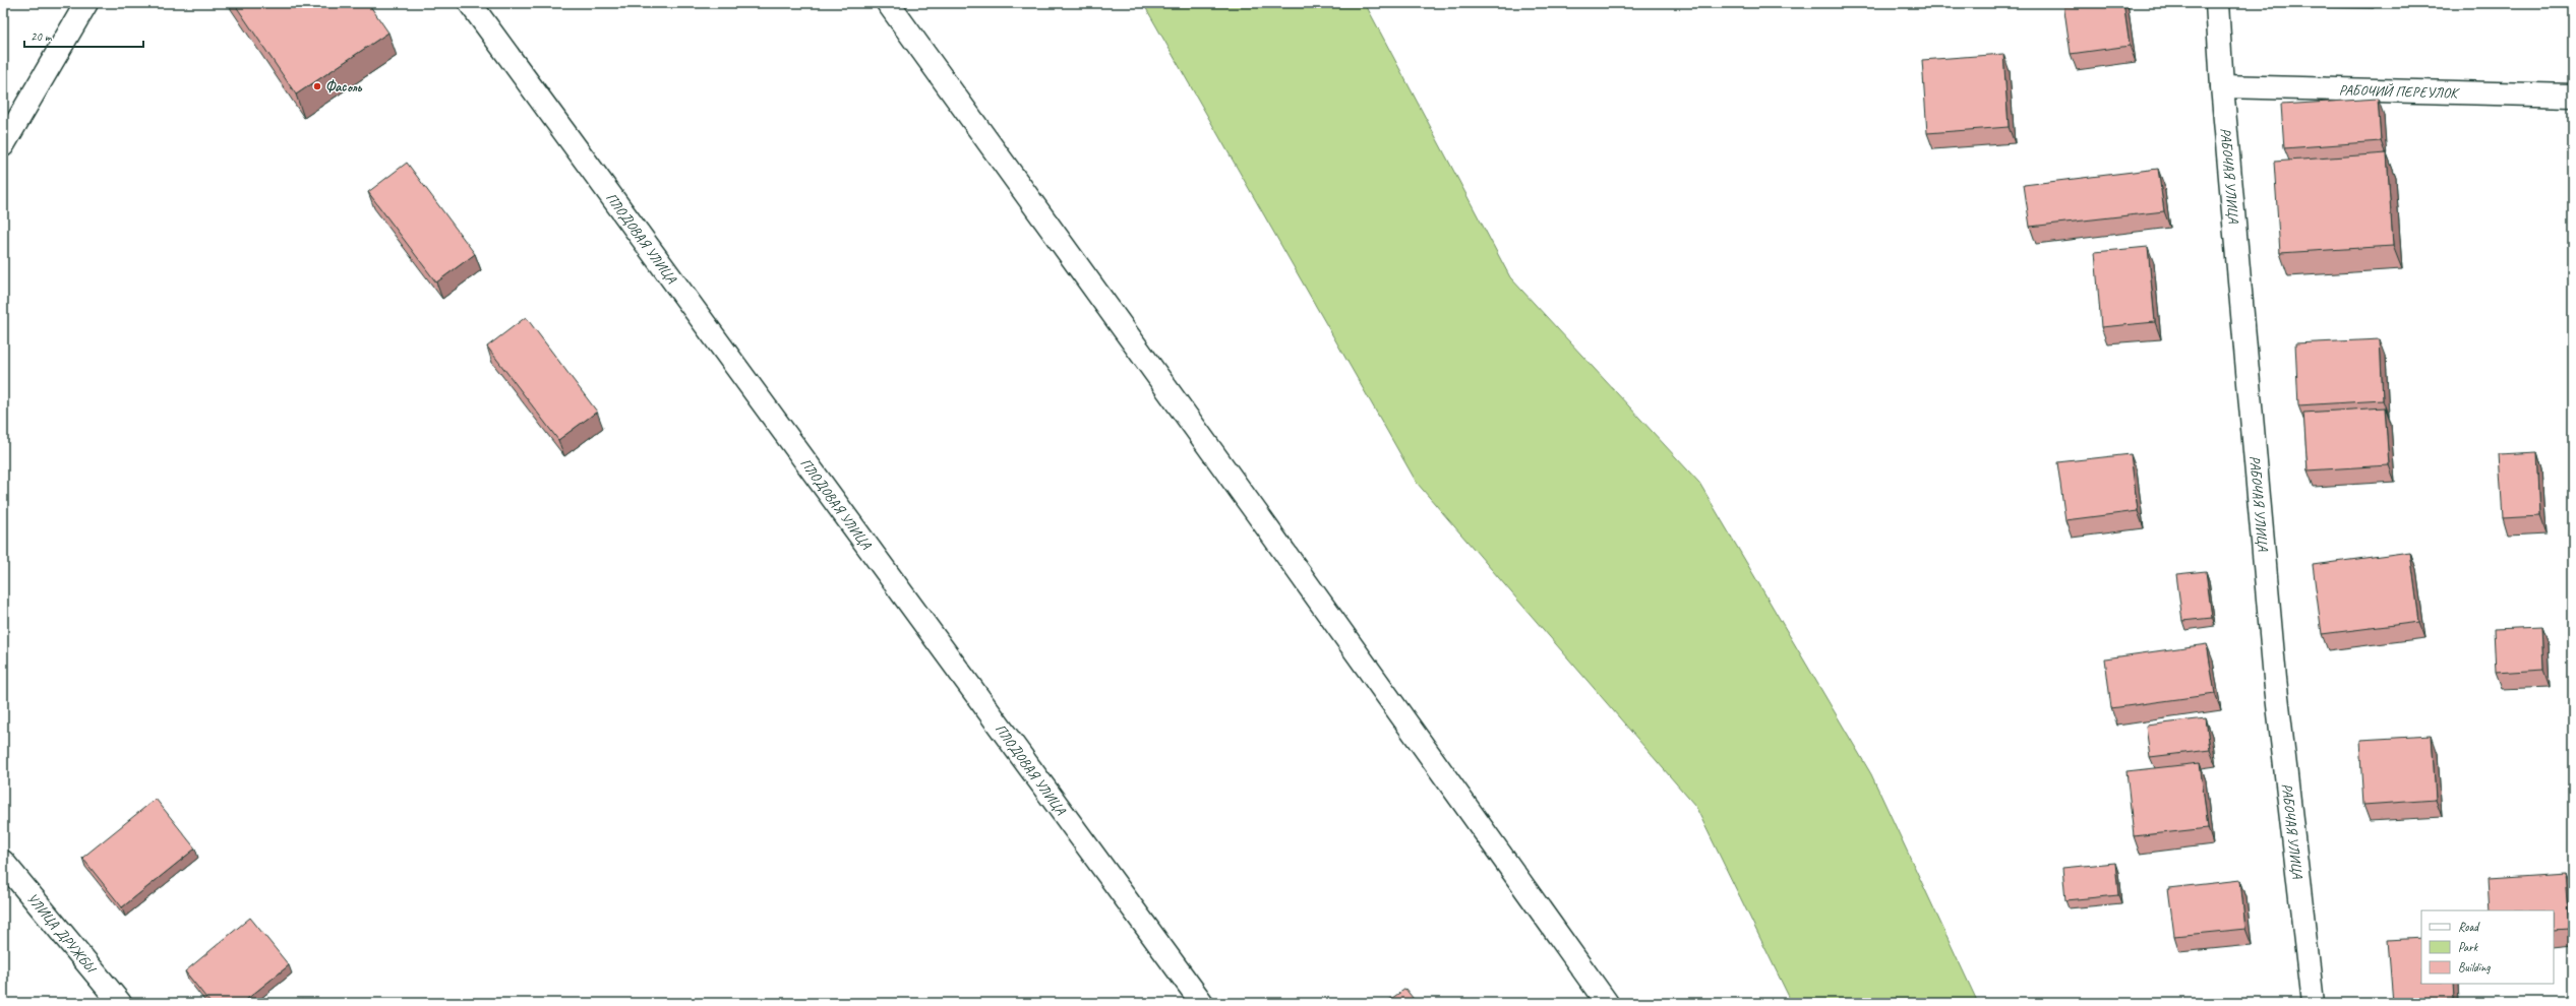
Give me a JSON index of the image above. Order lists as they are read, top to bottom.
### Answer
{
  "streets": {
    "street": [
      "РАБОЧИЙ ПЕРЕУЛОК",
      "РАБОЧАЯ УЛИЦА",
      "ПЛОДОВАЯ УЛИЦА",
      "УЛИЦА ДРУЖБЫ"
    ]
  },
  "crossings": [
    ["РАБОЧИЙ ПЕРЕУЛОК", "РАБОЧАЯ УЛИЦА"]
  ],
  "places": ["Фасоль"],
  "legend": ["Road", "Park", "Building"],
  "scale_bar": "20 m"
}
